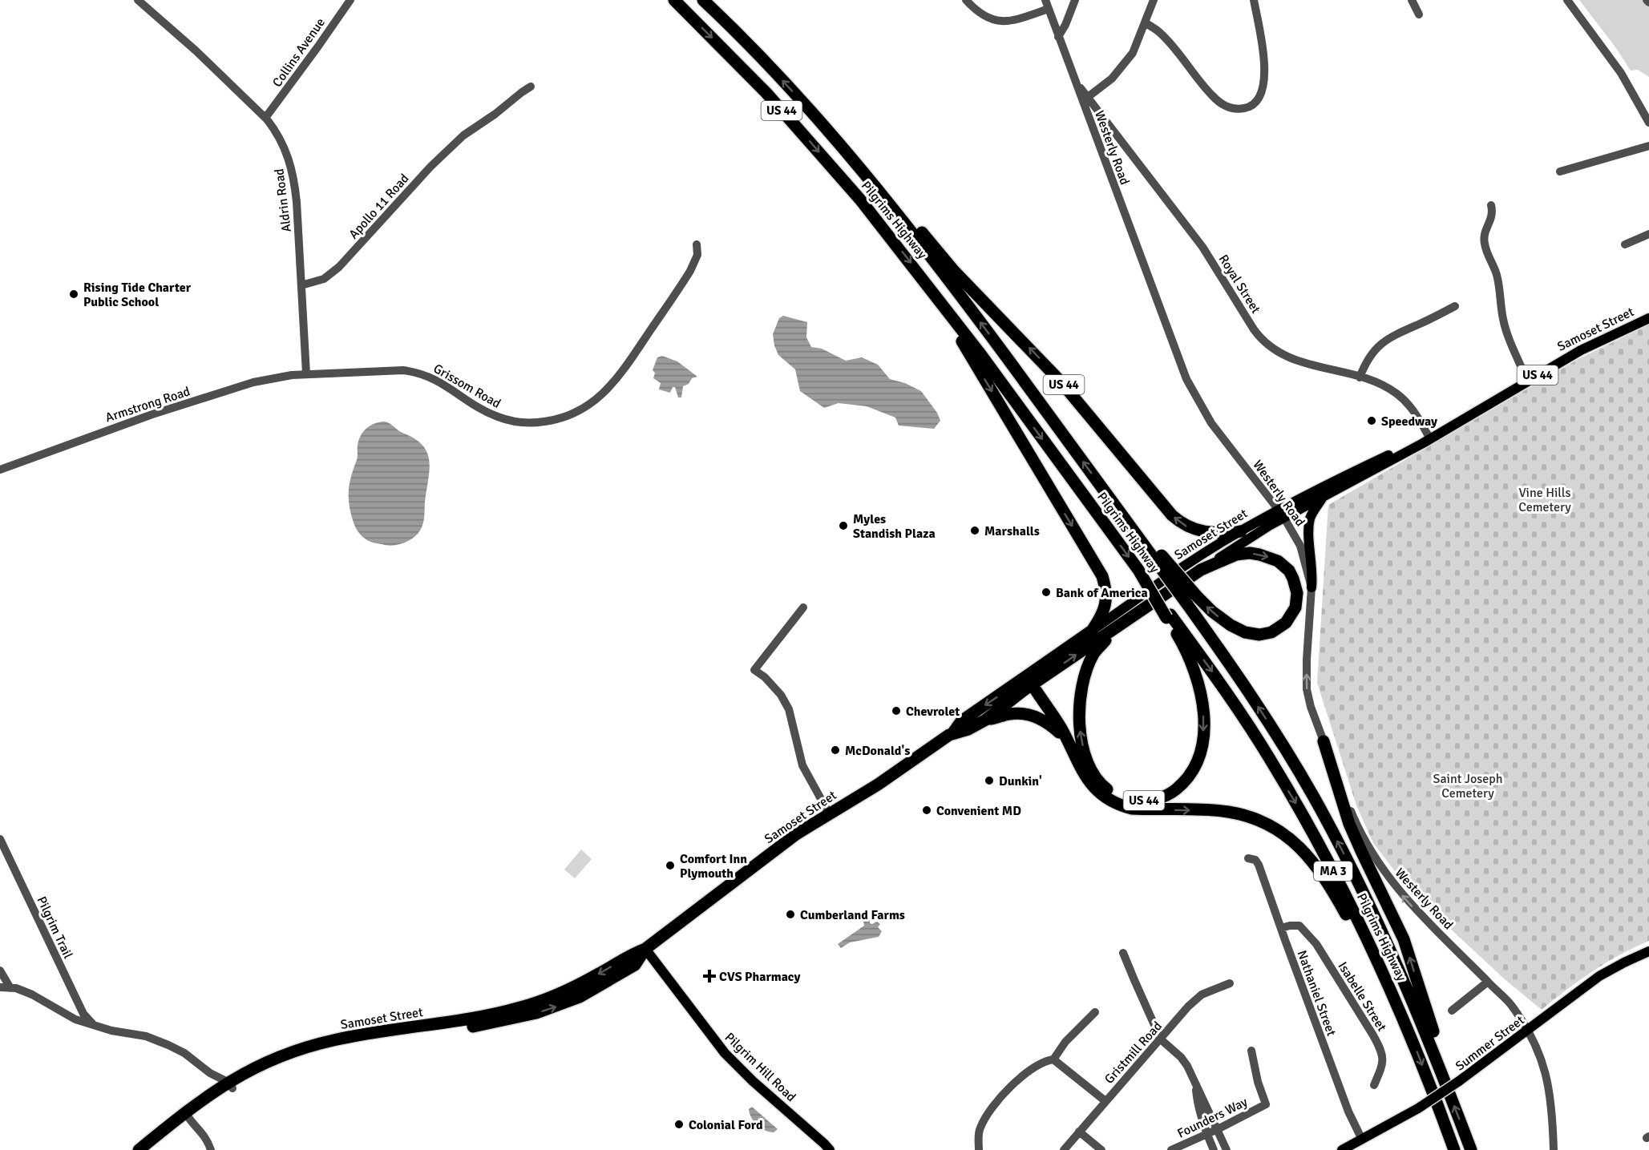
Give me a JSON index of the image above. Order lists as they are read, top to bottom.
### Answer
{
  "streets": {
    "highway": [
      "US 44",
      "Pilgrims Highway",
      "Samoset Street",
      "MA 3"
    ],
    "main road": ["Summer Street", "Pilgrim Hill Road"],
    "street": [
      "Collins Avenue",
      "Westerly Road",
      "Aldrin Road",
      "Apollo 11 Road",
      "Royal Street",
      "Grissom Road",
      "Armstrong Road",
      "Pilgrim Trail",
      "Nathaniel Street",
      "Isabelle Street",
      "Gristmill Road",
      "Founders Way"
    ]
  },
  "crossings": [
    ["Collins Avenue", "Aldrin Road"],
    ["US 44", "Pilgrims Highway"],
    ["US 44", "Samoset Street"],
    ["Westerly Road", "Royal Street"],
    ["Westerly Road", "Samoset Street"],
    ["Westerly Road", "Summer Street"],
    ["Aldrin Road", "Apollo 11 Road"],
    ["Aldrin Road", "Grissom Road"],
    ["Aldrin Road", "Armstrong Road"],
    ["Royal Street", "Samoset Street"],
    ["Samoset Street", "Pilgrim Hill Road"],
    ["Grissom Road", "Armstrong Road"],
    ["Nathaniel Street", "Isabelle Street"],
    ["Nathaniel Street", "Summer Street"]
  ],
  "parks": ["Vine Hills Cemetery", "Saint Joseph Cemetery"],
  "places": {
    "other": [
      "Rising Tide Charter Public School",
      "Speedway",
      "Myles Standish Plaza",
      "Marshalls",
      "Bank of America",
      "Chevrolet",
      "McDonald's",
      "Dunkin'",
      "Convenient MD",
      "Comfort Inn Plymouth",
      "Cumberland Farms",
      "Colonial Ford"
    ],
    "health": ["CVS Pharmacy"]
  }
}
